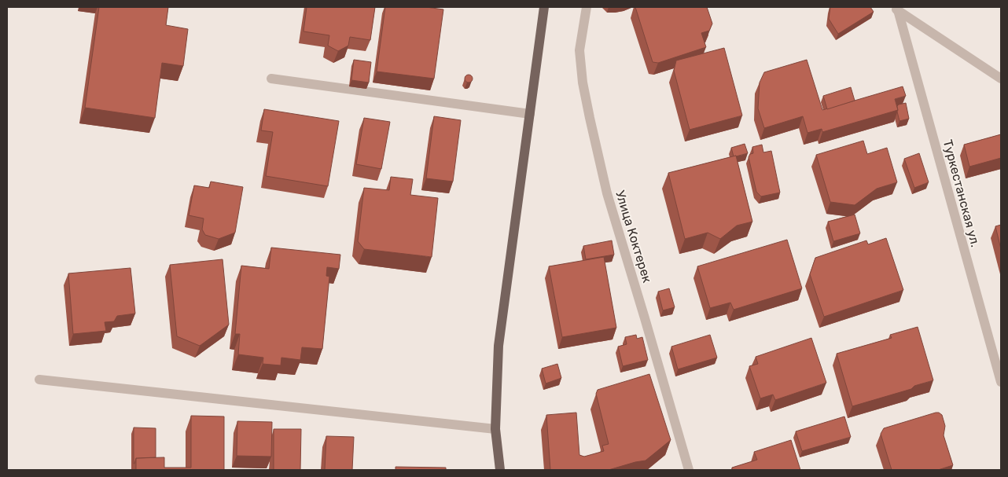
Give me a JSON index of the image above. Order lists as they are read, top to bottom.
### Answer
{
  "streets": {
    "street": ["Туркестанская ул.", "Улица Коктерек"]
  }
}
